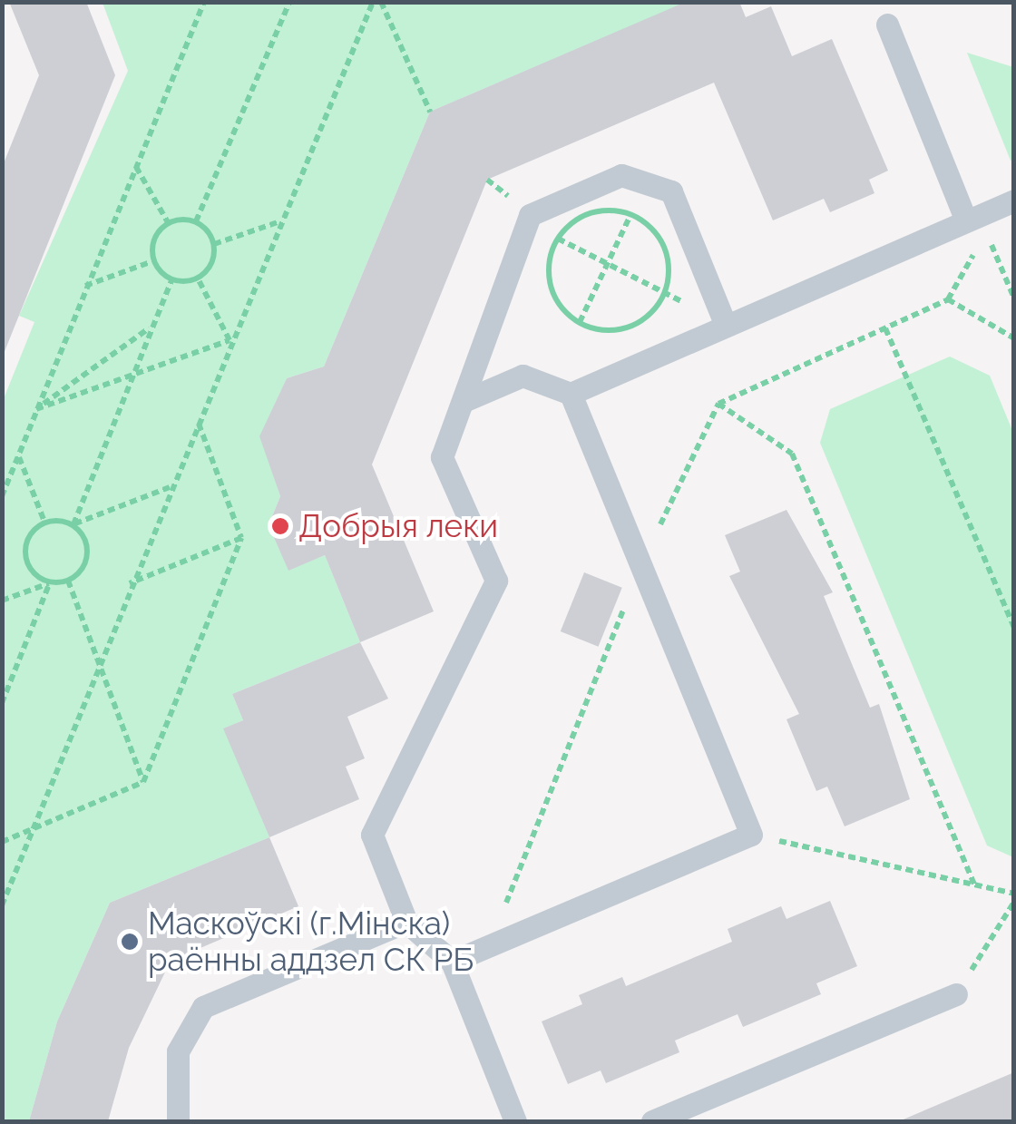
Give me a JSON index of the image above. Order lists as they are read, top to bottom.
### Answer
{
  "places": ["Добрыя леки", "Маскоўскі (г.Мінска) раённы аддзел СК РБ"]
}
